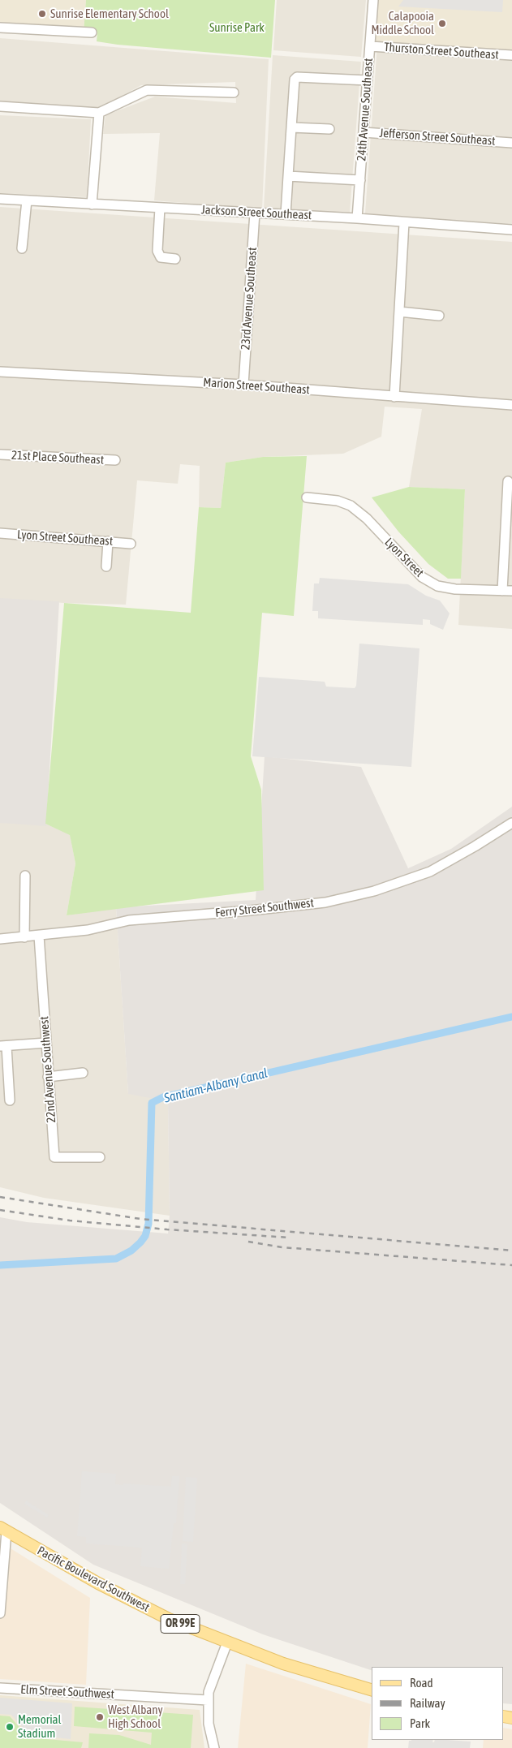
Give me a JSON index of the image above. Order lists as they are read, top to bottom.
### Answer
{
  "streets": {
    "main road": ["Pacific Boulevard Southwest", "OR 99E"],
    "street": [
      "Thurston Street Southeast",
      "24th Avenue Southeast",
      "Jefferson Street Southeast",
      "Jackson Street Southeast",
      "23rd Avenue Southeast",
      "Marion Street Southeast",
      "21st Place Southeast",
      "Lyon Street Southeast",
      "Lyon Street",
      "Ferry Street Southwest",
      "22nd Avenue Southwest",
      "Elm Street Southwest"
    ]
  },
  "crossings": [
    ["Thurston Street Southeast", "24th Avenue Southeast"],
    ["24th Avenue Southeast", "Jefferson Street Southeast"],
    ["24th Avenue Southeast", "Jackson Street Southeast"],
    ["Jackson Street Southeast", "23rd Avenue Southeast"],
    ["23rd Avenue Southeast", "Marion Street Southeast"],
    ["Ferry Street Southwest", "22nd Avenue Southwest"]
  ],
  "water": ["Santiam-Albany Canal"],
  "parks": ["Sunrise Park"],
  "places": [
    "Sunrise Elementary School",
    "Calapooia Middle School",
    "West Albany High School",
    "Memorial Stadium"
  ],
  "legend": ["Road", "Railway", "Park"]
}
